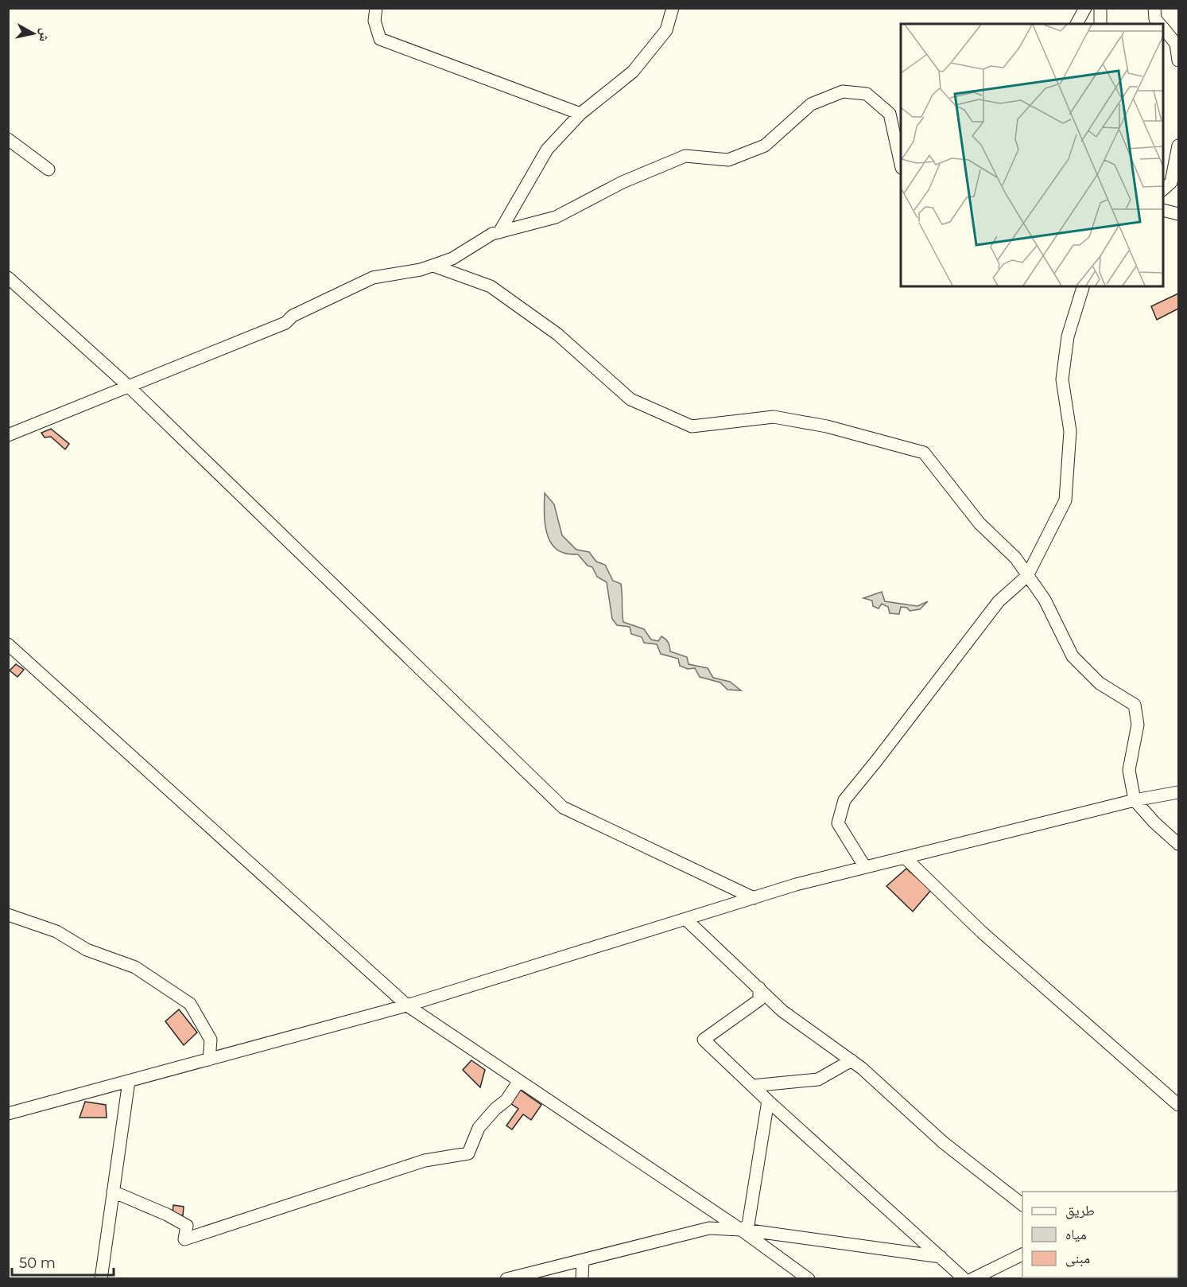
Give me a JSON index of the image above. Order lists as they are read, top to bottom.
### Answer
{
  "legend": ["طريق", "مياه", "مبنى"],
  "scale_bar": "50 m",
  "north": "right"
}
